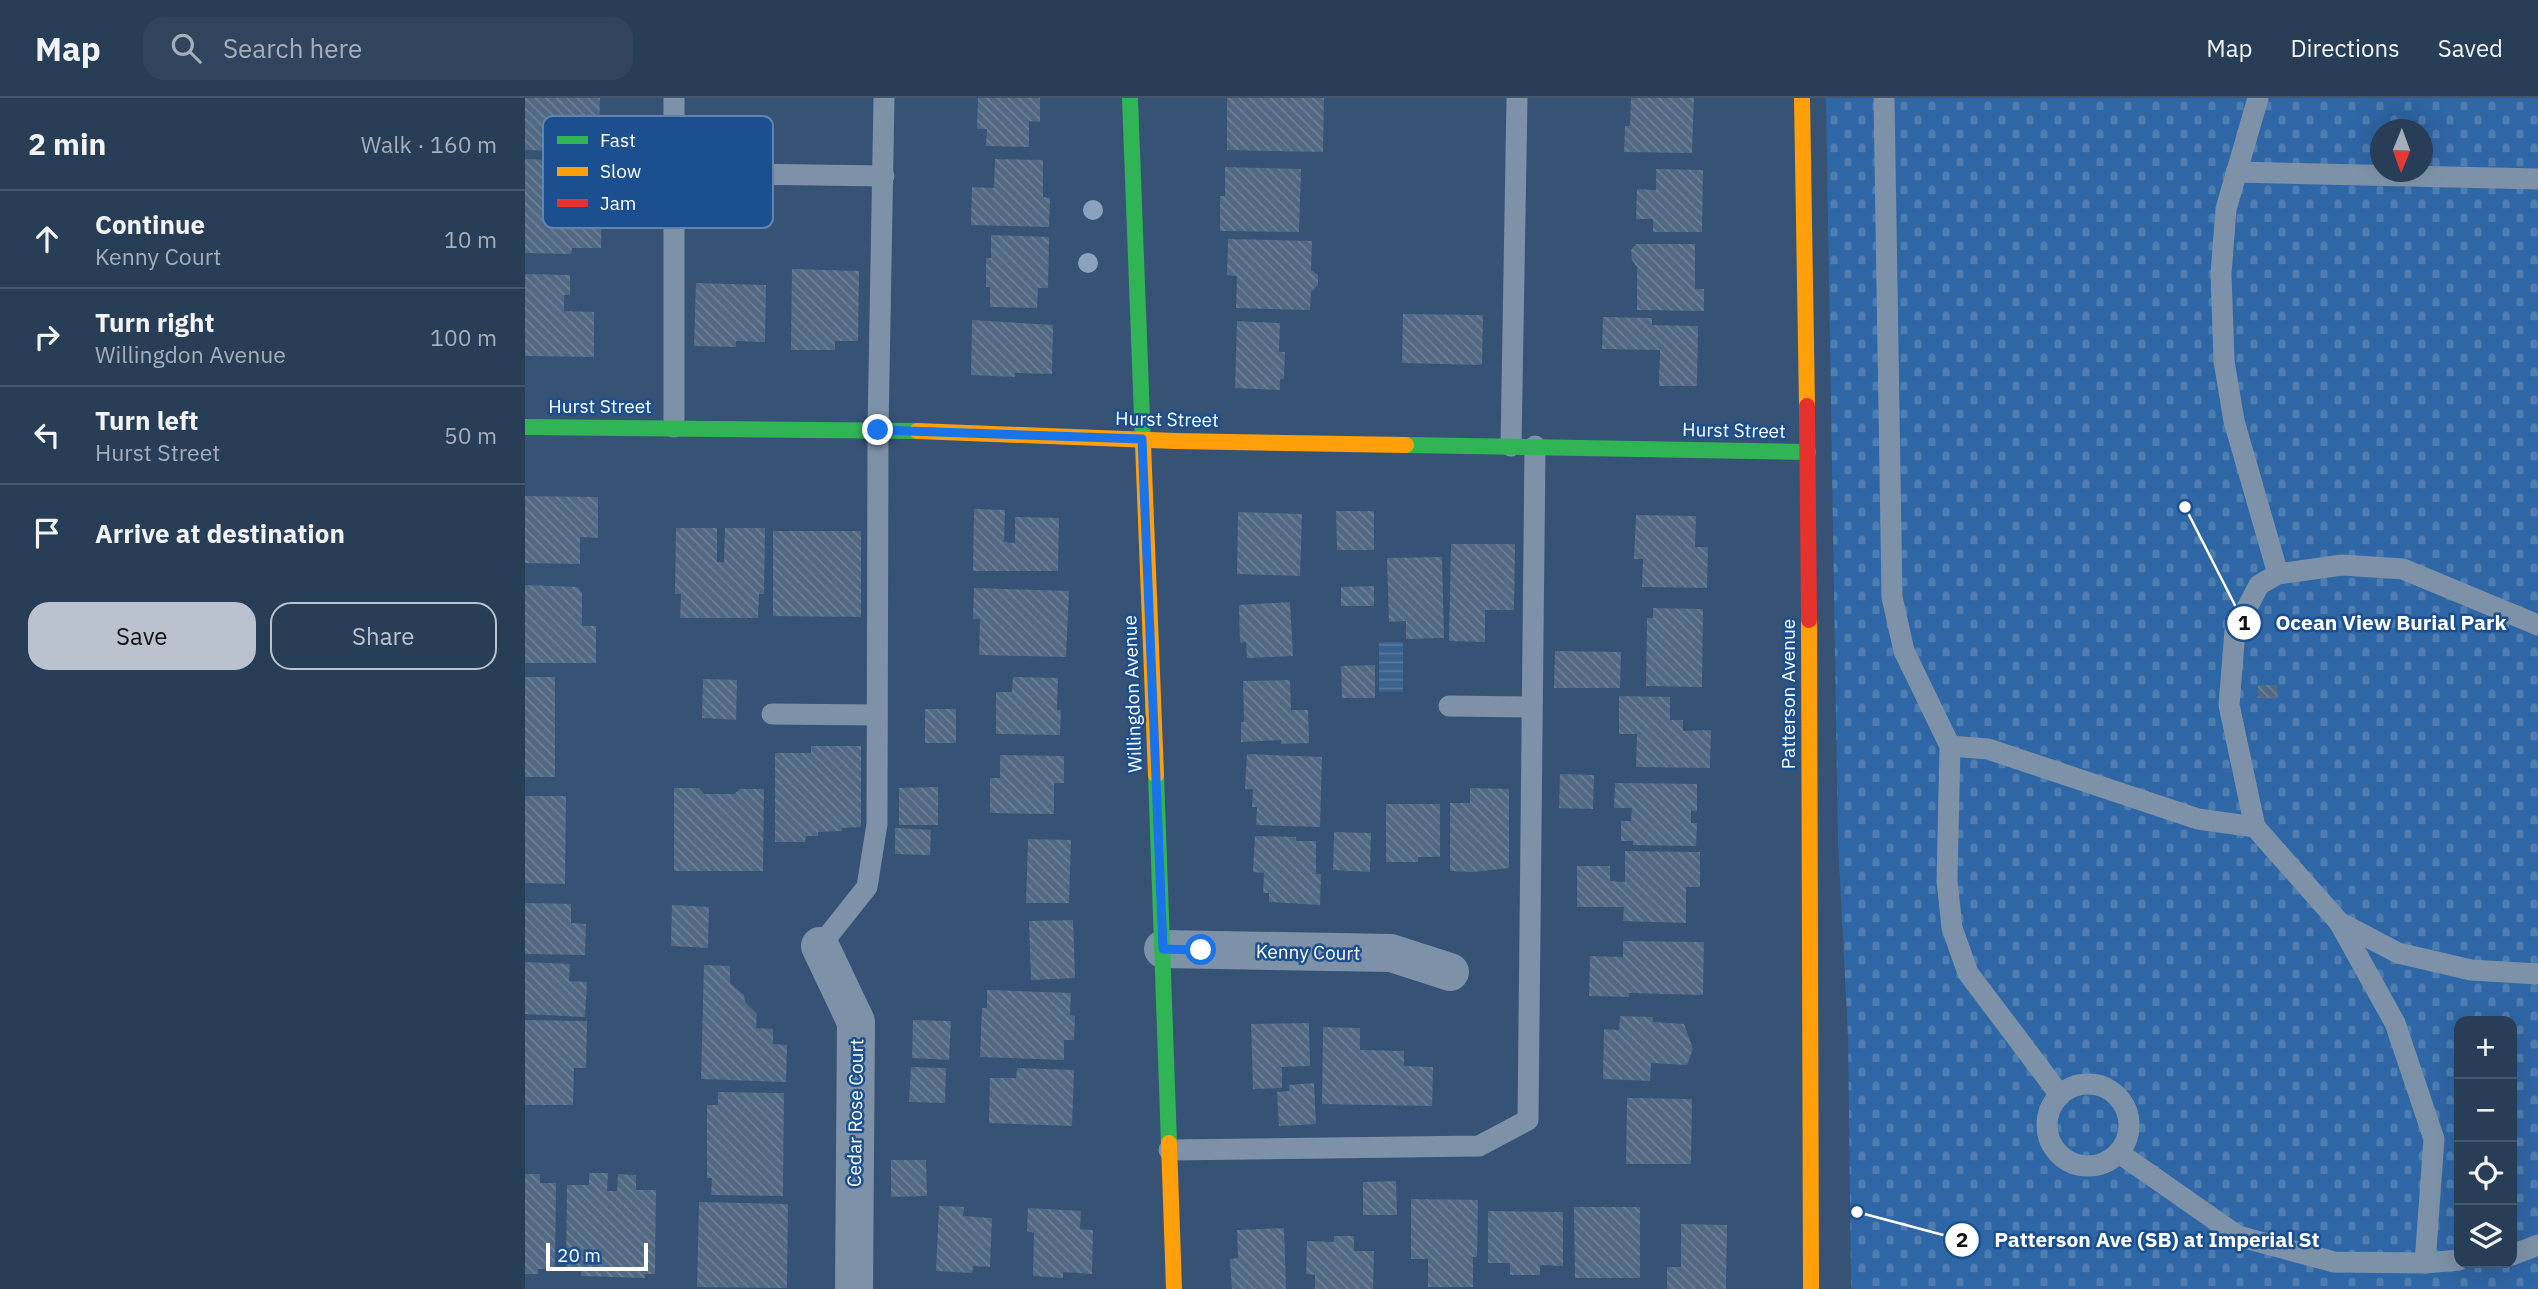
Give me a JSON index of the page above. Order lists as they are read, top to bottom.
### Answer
{
  "streets": {
    "street": [
      "Hurst Street",
      "Willingdon Avenue",
      "Patterson Avenue",
      "Kenny Court",
      "Cedar Rose Court"
    ]
  },
  "crossings": [
    ["Hurst Street", "Willingdon Avenue"],
    ["Hurst Street", "Patterson Avenue"],
    ["Willingdon Avenue", "Kenny Court"]
  ],
  "places": ["Ocean View Burial Park", "Patterson Ave (SB) at Imperial St"],
  "legend": ["Fast", "Slow", "Jam"],
  "scale_bar": "20 m",
  "north": "bottom",
  "page": {
    "header": "Map",
    "search": "Search here",
    "nav": ["Map", "Directions", "Saved"],
    "heading": ["2 min", "Walk · 160 m"],
    "list": [
      ["Continue", "Kenny Court", "10 m"],
      ["Turn right", "Willingdon Avenue", "100 m"],
      ["Turn left", "Hurst Street", "50 m"],
      "Arrive at destination"
    ],
    "buttons": ["Save", "Share"],
    "map_buttons": ["+", "−"],
    "scale": "20 m"
  }
}
